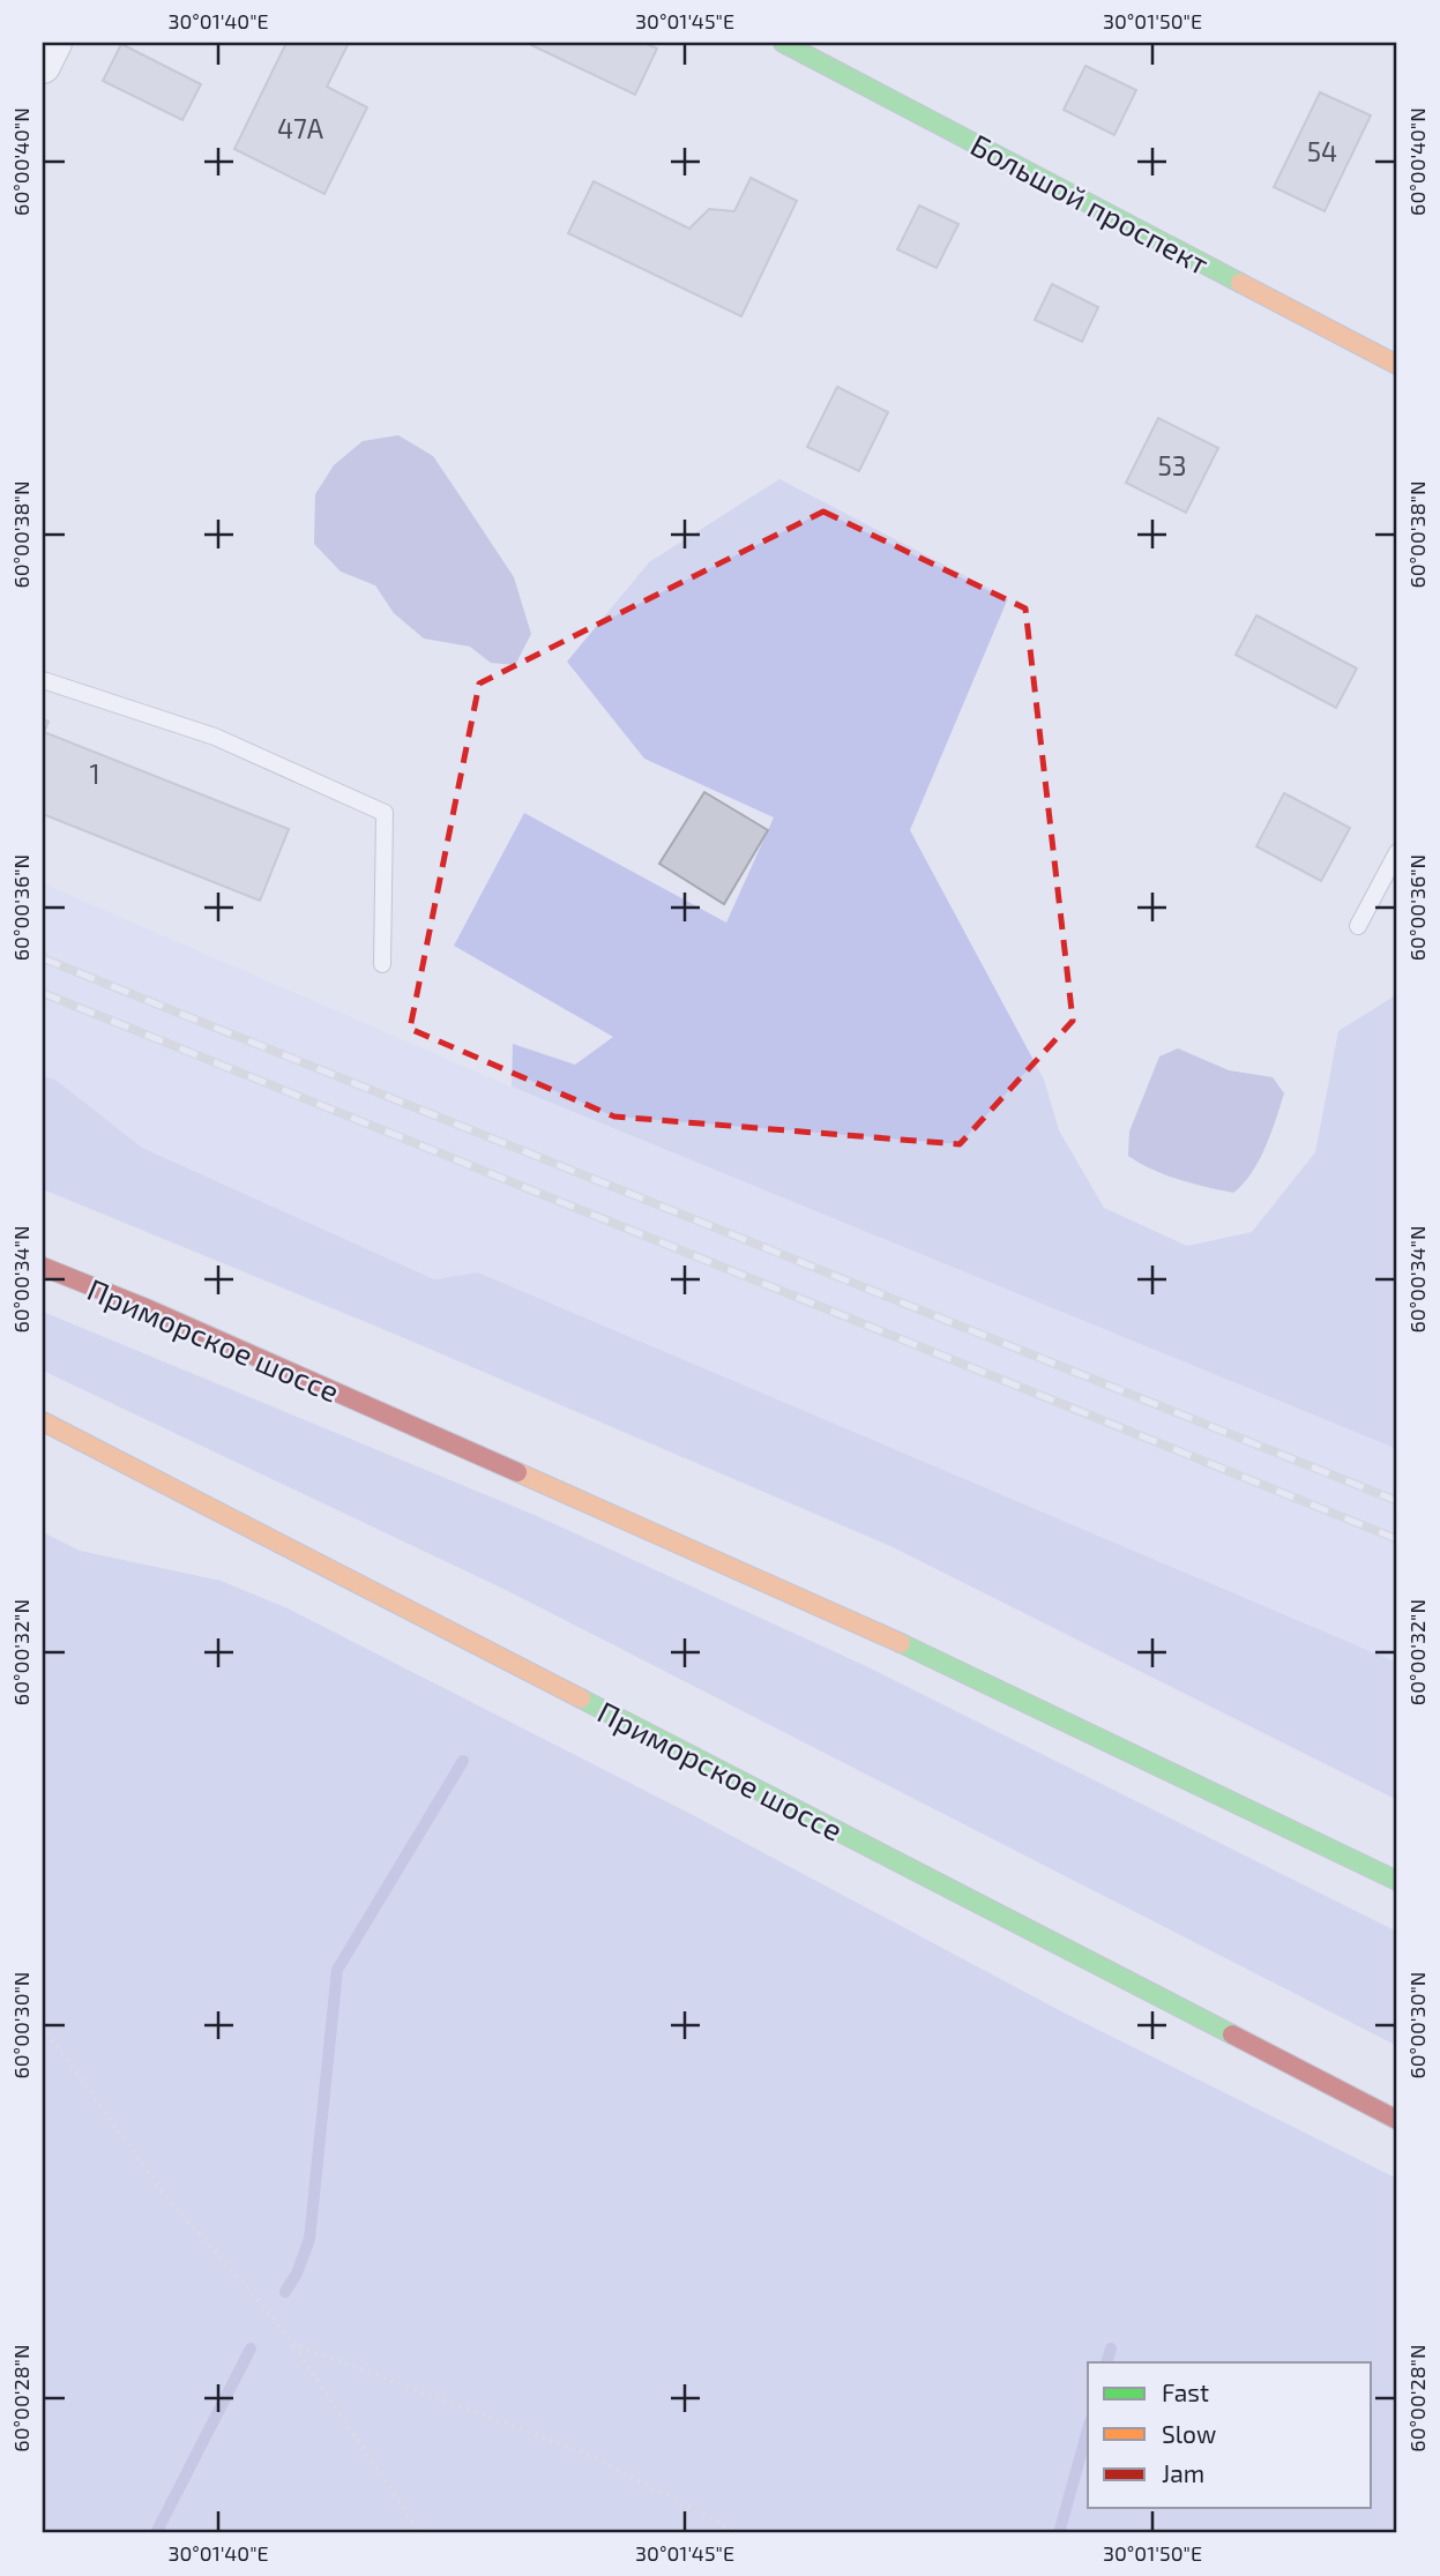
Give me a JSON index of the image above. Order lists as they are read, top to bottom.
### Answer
{
  "streets": {
    "main road": ["Большой проспект", "Приморское шоссе"]
  },
  "house_numbers": [
    "47А",
    "54",
    "53",
    "1"
  ],
  "legend": ["Fast", "Slow", "Jam"],
  "coordinates": [
    "30°01'40\"E",
    "30°01'45\"E",
    "30°01'50\"E",
    "60°00'40\"N",
    "60°00'38\"N",
    "60°00'36\"N",
    "60°00'34\"N",
    "60°00'32\"N",
    "60°00'30\"N",
    "60°00'28\"N"
  ]
}
